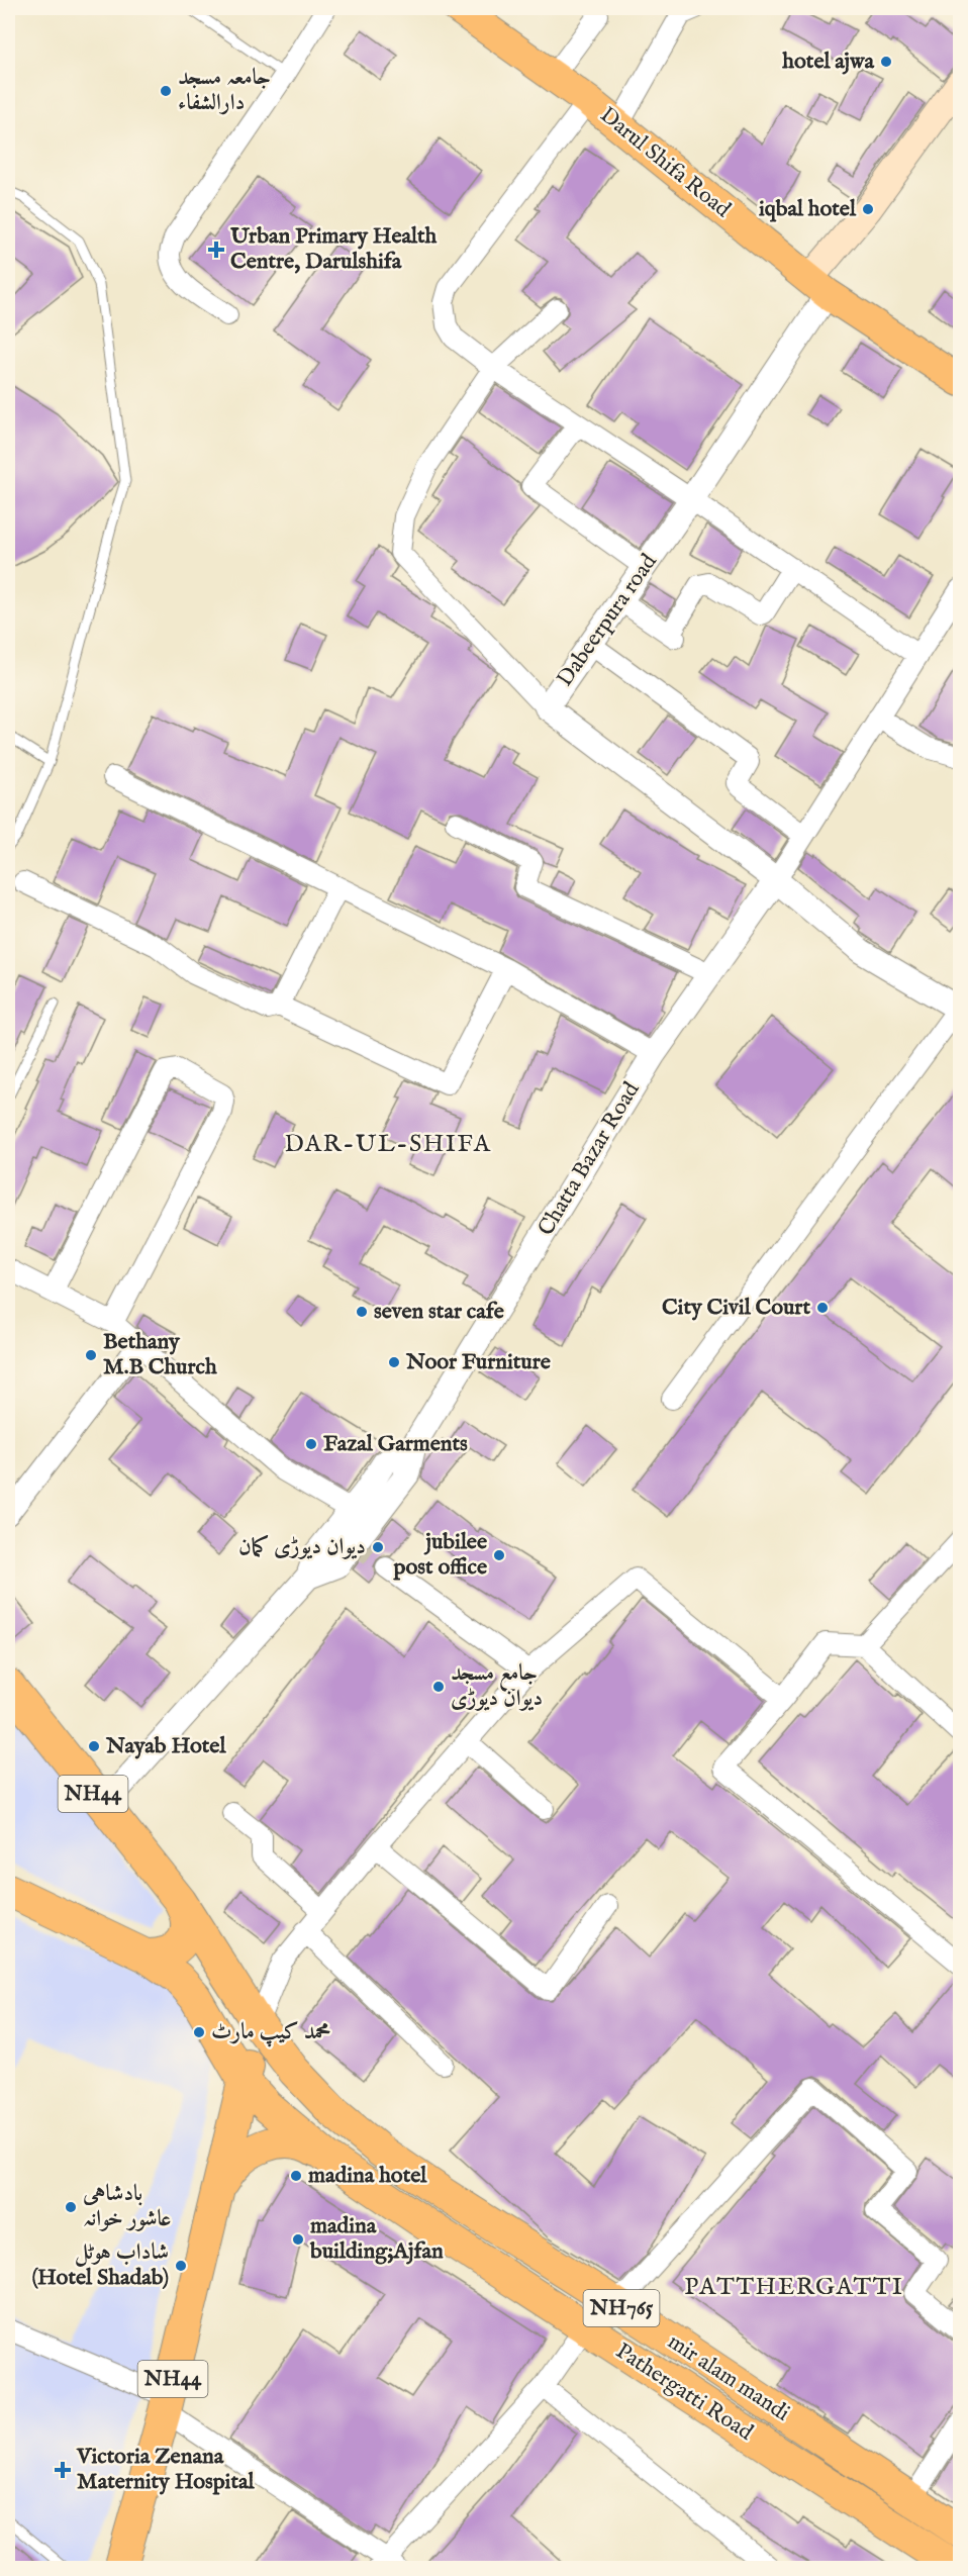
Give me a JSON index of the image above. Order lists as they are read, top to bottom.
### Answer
{
  "streets": {
    "highway": [
      "NH44",
      "NH765",
      "mir alam mandi",
      "Pathergatti Road"
    ],
    "main road": ["Darul Shifa Road"],
    "street": ["Dabeerpura road", "Chatta Bazar Road"]
  },
  "crossings": [
    ["Darul Shifa Road", "Dabeerpura road"],
    ["Dabeerpura road", "Chatta Bazar Road"],
    ["Chatta Bazar Road", "NH44"],
    ["NH44", "mir alam mandi"],
    ["NH44", "Pathergatti Road"]
  ],
  "districts": ["DAR-UL-SHIFA", "PATTHERGATTI"],
  "places": {
    "other": [
      "hotel ajwa",
      "جامعہ مسجد دارالشفاء",
      "iqbal hotel",
      "City Civil Court",
      "seven star cafe",
      "Bethany M.B Church",
      "Noor Furniture",
      "Fazal Garments",
      "دیوان دیوڑی کمان",
      "jubilee post office",
      "جامع مسجد دیوان دیوڑی",
      "Nayab Hotel",
      "محمد کیپ مارٹ",
      "madina hotel",
      "بادشاہی عاشور خوانہ",
      "madina building;Ajfan",
      "شاداب ہوٹل (Hotel Shadab)"
    ],
    "health": ["Urban Primary Health Centre, Darulshifa", "Victoria Zenana Maternity Hospital"]
  }
}
